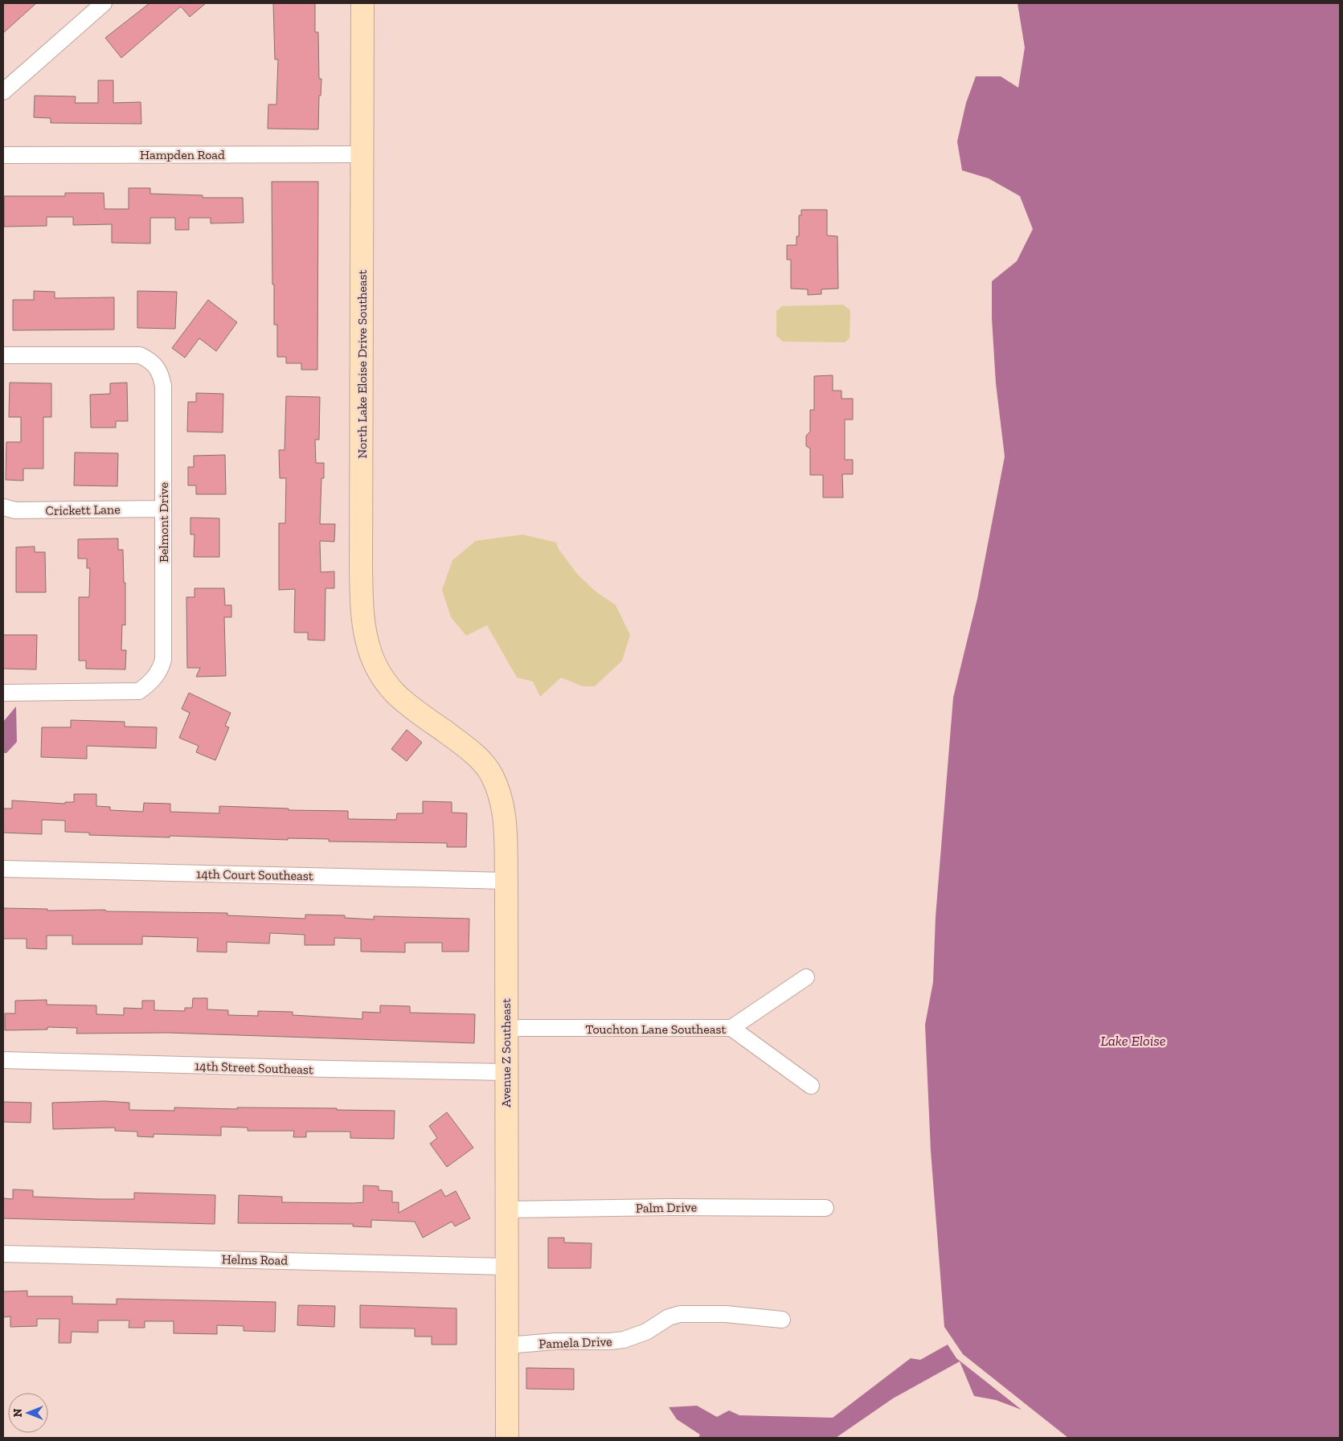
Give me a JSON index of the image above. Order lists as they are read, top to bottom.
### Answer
{
  "streets": {
    "street": [
      "Hampden Road",
      "North Lake Eloise Drive Southeast",
      "Crickett Lane",
      "Belmont Drive",
      "14th Court Southeast",
      "Touchton Lane Southeast",
      "Avenue Z Southeast",
      "14th Street Southeast",
      "Palm Drive",
      "Helms Road",
      "Pamela Drive"
    ]
  },
  "crossings": [
    ["Hampden Road", "North Lake Eloise Drive Southeast"],
    ["North Lake Eloise Drive Southeast", "Avenue Z Southeast"],
    ["Crickett Lane", "Belmont Drive"],
    ["14th Court Southeast", "Avenue Z Southeast"],
    ["Touchton Lane Southeast", "Avenue Z Southeast"],
    ["Avenue Z Southeast", "14th Street Southeast"],
    ["Avenue Z Southeast", "Palm Drive"],
    ["Avenue Z Southeast", "Helms Road"],
    ["Avenue Z Southeast", "Pamela Drive"]
  ],
  "water": ["Lake Eloise"],
  "north": "left"
}
